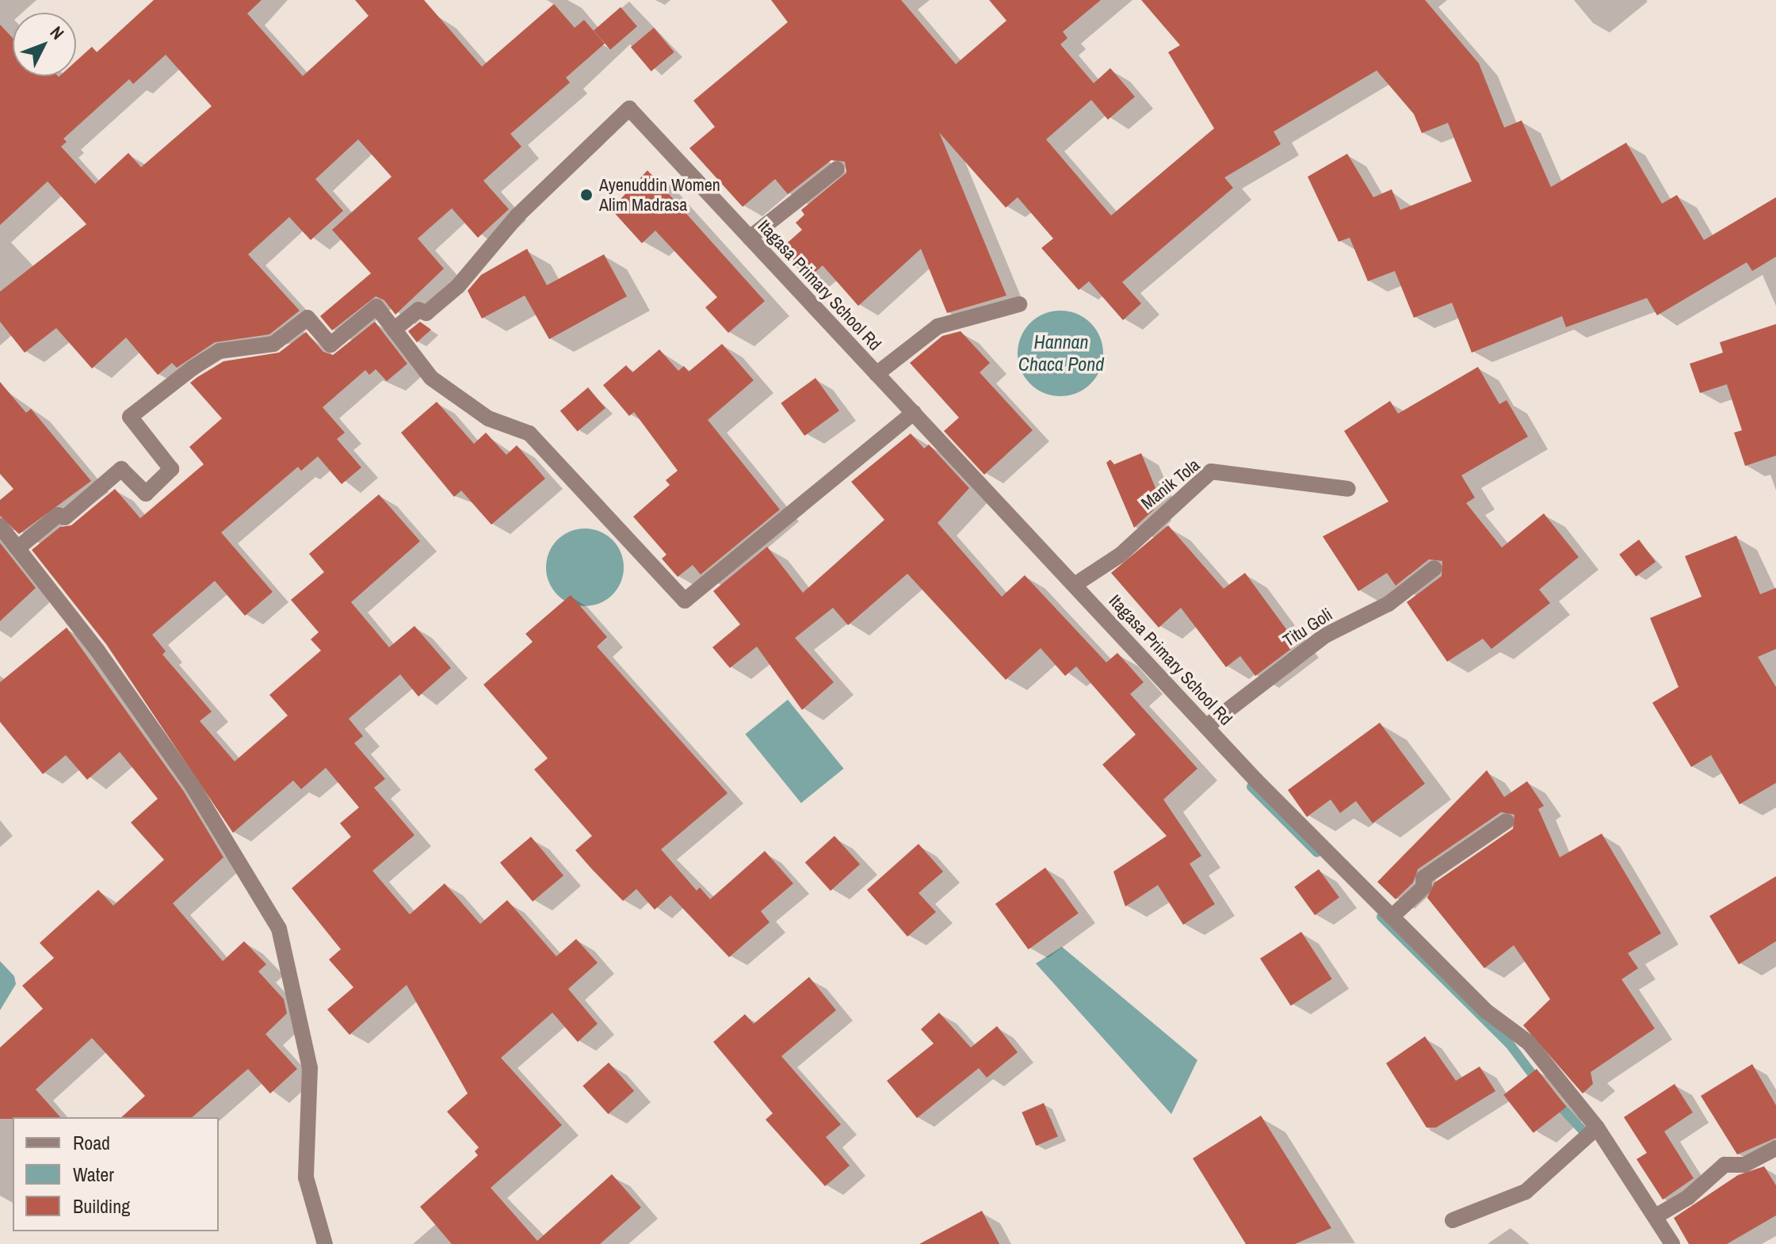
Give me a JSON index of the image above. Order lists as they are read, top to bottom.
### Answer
{
  "streets": {
    "street": ["Itagasa Primary School Rd", "Manik Tola", "Titu Goli"]
  },
  "crossings": [
    ["Itagasa Primary School Rd", "Manik Tola"],
    ["Itagasa Primary School Rd", "Titu Goli"]
  ],
  "water": ["Hannan Chaca Pond"],
  "places": ["Ayenuddin Women Alim Madrasa"],
  "legend": ["Road", "Water", "Building"],
  "north": "top right"
}
